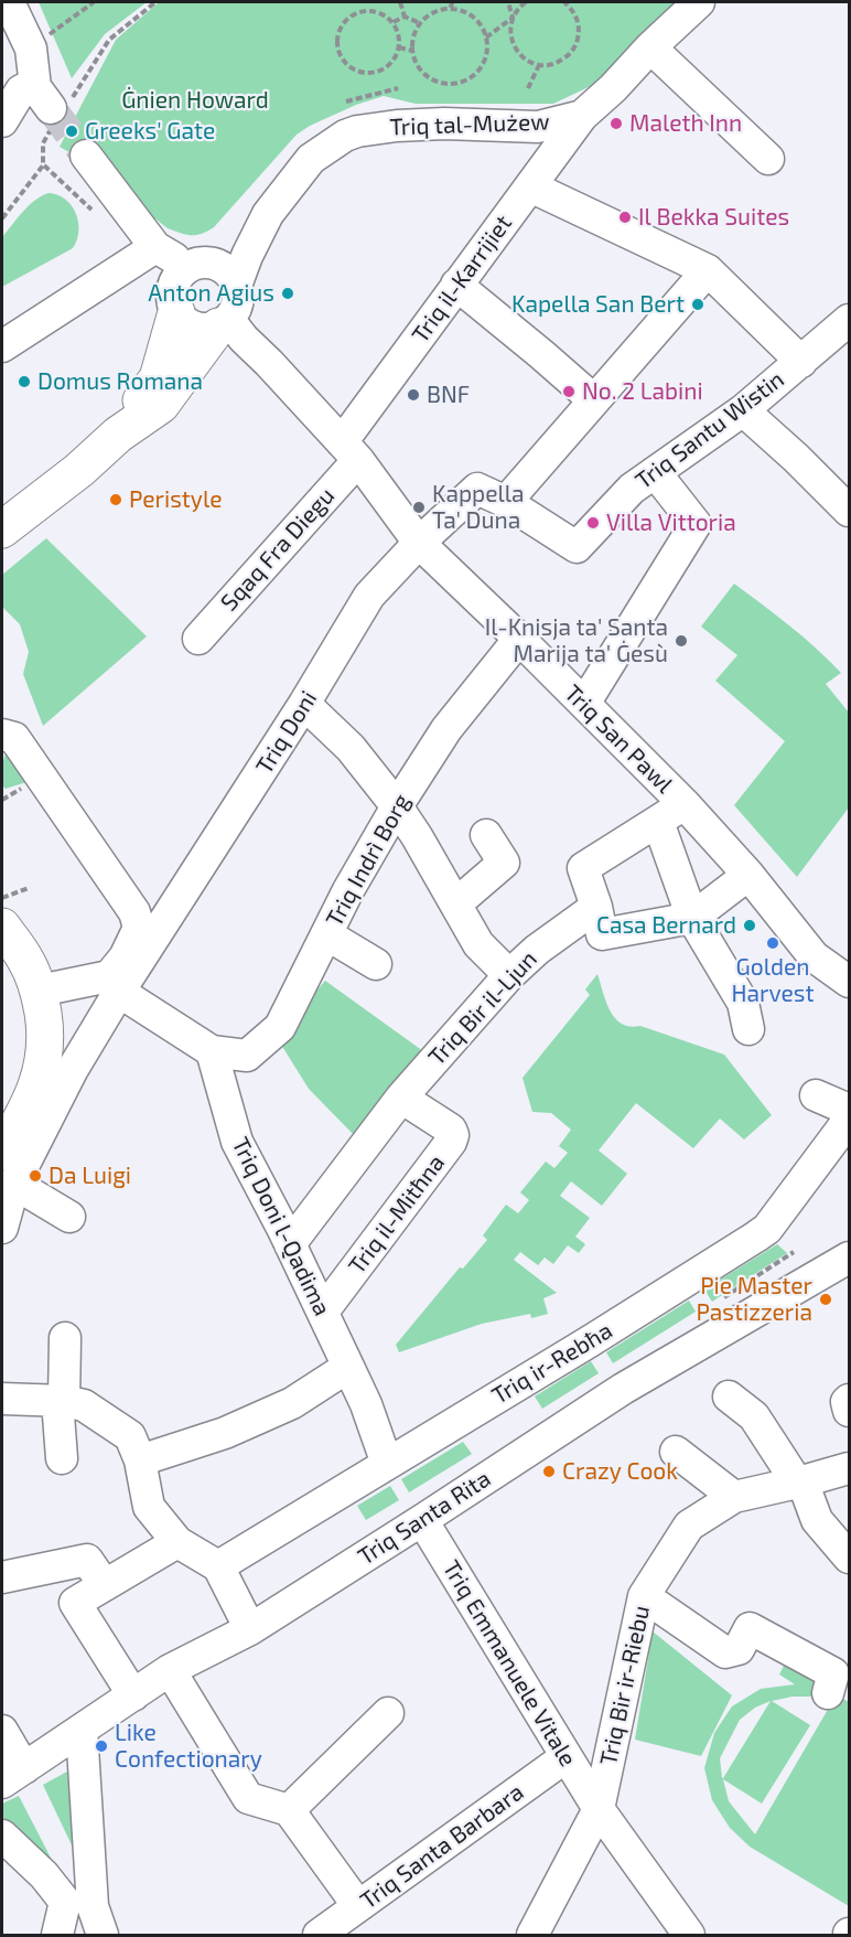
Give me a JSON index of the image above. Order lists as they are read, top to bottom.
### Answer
{
  "streets": {
    "street": [
      "Triq tal-Mużew",
      "Triq il-Karrijiet",
      "Triq Santu Wistin",
      "Sqaq Fra Diegu",
      "Triq Doni",
      "Triq San Pawl",
      "Triq Indrì Borg",
      "Triq Bir il-Ljun",
      "Triq il-Mitħna",
      "Triq Doni l-Qadima",
      "Triq ir-Rebħa",
      "Triq Santa Rita",
      "Triq Emmanuele Vitale",
      "Triq Bir ir-Riebu",
      "Triq Santa Barbara"
    ]
  },
  "crossings": [
    ["Triq tal-Mużew", "Triq il-Karrijiet"],
    ["Triq tal-Mużew", "Triq San Pawl"],
    ["Triq il-Karrijiet", "Sqaq Fra Diegu"],
    ["Triq il-Karrijiet", "Triq San Pawl"],
    ["Triq Santu Wistin", "Triq Doni"],
    ["Sqaq Fra Diegu", "Triq San Pawl"],
    ["Triq Doni", "Triq San Pawl"],
    ["Triq San Pawl", "Triq Indrì Borg"],
    ["Triq Indrì Borg", "Triq Doni l-Qadima"],
    ["Triq Bir il-Ljun", "Triq il-Mitħna"],
    ["Triq Bir il-Ljun", "Triq Doni l-Qadima"],
    ["Triq il-Mitħna", "Triq Doni l-Qadima"],
    ["Triq Doni l-Qadima", "Triq ir-Rebħa"],
    ["Triq Santa Rita", "Triq Emmanuele Vitale"],
    ["Triq Emmanuele Vitale", "Triq Bir ir-Riebu"],
    ["Triq Emmanuele Vitale", "Triq Santa Barbara"]
  ],
  "parks": ["Ġnien Howard"],
  "places": [
    "Maleth Inn",
    "Greeks' Gate",
    "Il Bekka Suites",
    "Anton Agius",
    "Kapella San Bert",
    "Domus Romana",
    "No. 2 Labini",
    "BNF",
    "Peristyle",
    "Kappella Ta' Duna",
    "Villa Vittoria",
    "Il-Knisja ta' Santa Marija ta' Ġesù",
    "Casa Bernard",
    "Golden Harvest",
    "Da Luigi",
    "Pie Master Pastizzeria",
    "Crazy Cook",
    "Like Confectionary"
  ]
}
